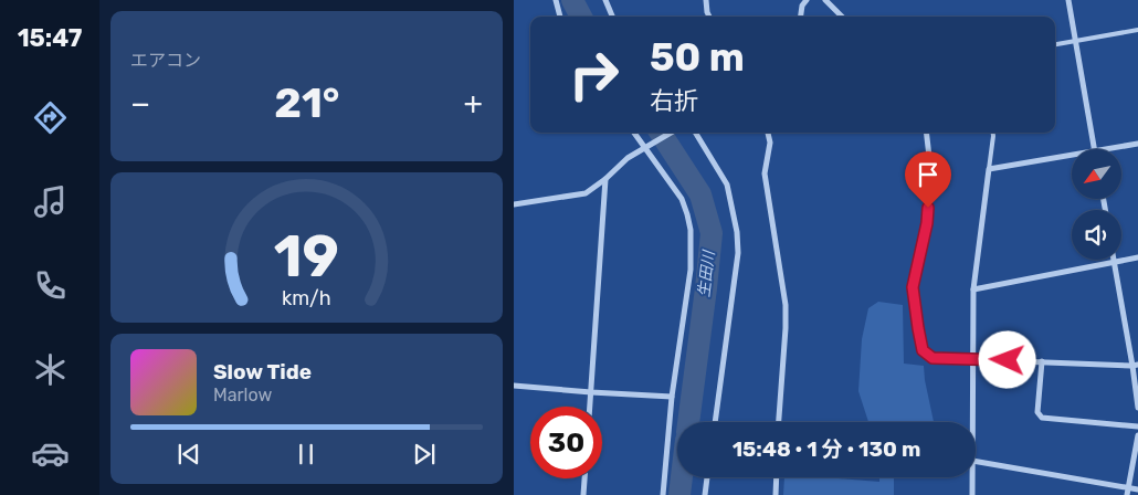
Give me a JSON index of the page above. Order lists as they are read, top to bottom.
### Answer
{
  "water": ["生田川"],
  "north": "bottom left",
  "page": {
    "tabs": "15:47",
    "tile": "エアコン",
    "turn": ["50 m", "右折"],
    "heat": ["−", "21°", "+"],
    "song": ["Slow Tide", "Marlow"],
    "limit": "30",
    "trip": "15:48 · 1 分 · 130 m",
    "gauge": ["19", "km/h"]
  }
}
